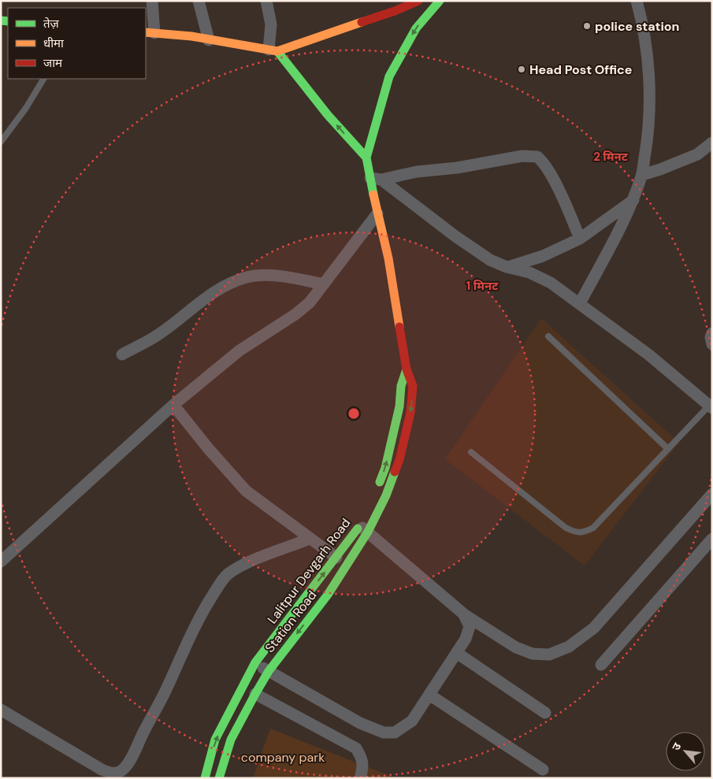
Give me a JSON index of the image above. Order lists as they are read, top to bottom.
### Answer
{
  "streets": {
    "main road": ["Lalitpur Devgarh Road", "Station Road"]
  },
  "crossings": [
    ["Lalitpur Devgarh Road", "Station Road"]
  ],
  "one_way": ["Lalitpur Devgarh Road"],
  "parks": ["company park"],
  "places": ["police station", "Head Post Office"],
  "legend": ["तेज़", "धीमा", "जाम"],
  "north": "top left",
  "rings": ["2 मिनट", "1 मिनट"]
}
